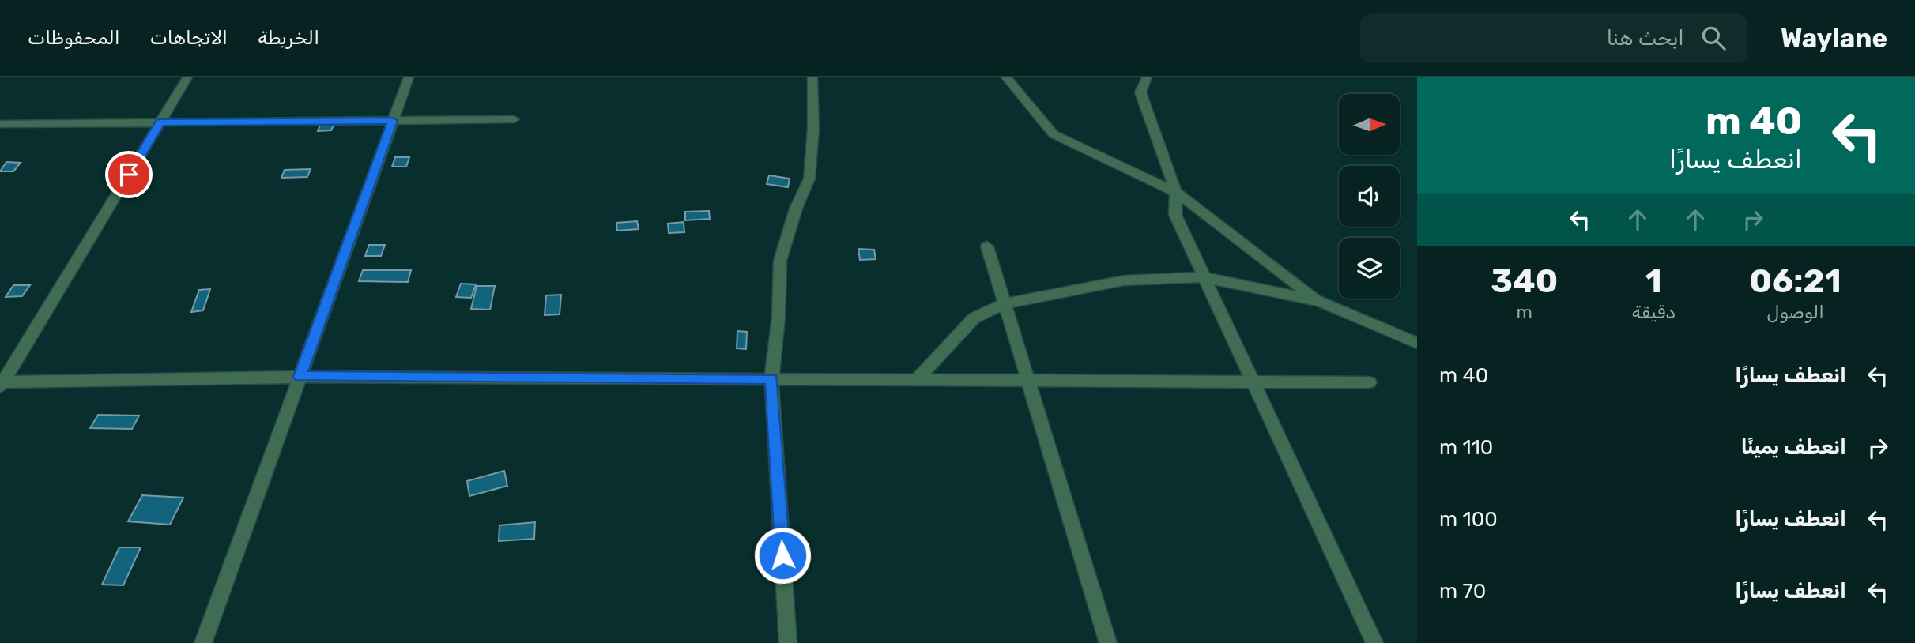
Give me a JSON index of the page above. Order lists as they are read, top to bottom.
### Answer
{
  "north": "right",
  "page": {
    "header": "Waylane",
    "search": "ابحث هنا",
    "nav": ["الخريطة", "الاتجاهات", "المحفوظات"],
    "turn": ["40 m", "انعطف يسارًا"],
    "eta": [
      "06:21",
      "الوصول",
      "1",
      "دقيقة",
      "340",
      "m"
    ],
    "list": [
      {
        "name": "انعطف يسارًا",
        "value": "40 m"
      },
      {
        "name": "انعطف يمينًا",
        "value": "110 m"
      },
      {
        "name": "انعطف يسارًا",
        "value": "100 m"
      },
      {
        "name": "انعطف يسارًا",
        "value": "70 m"
      }
    ]
  }
}
